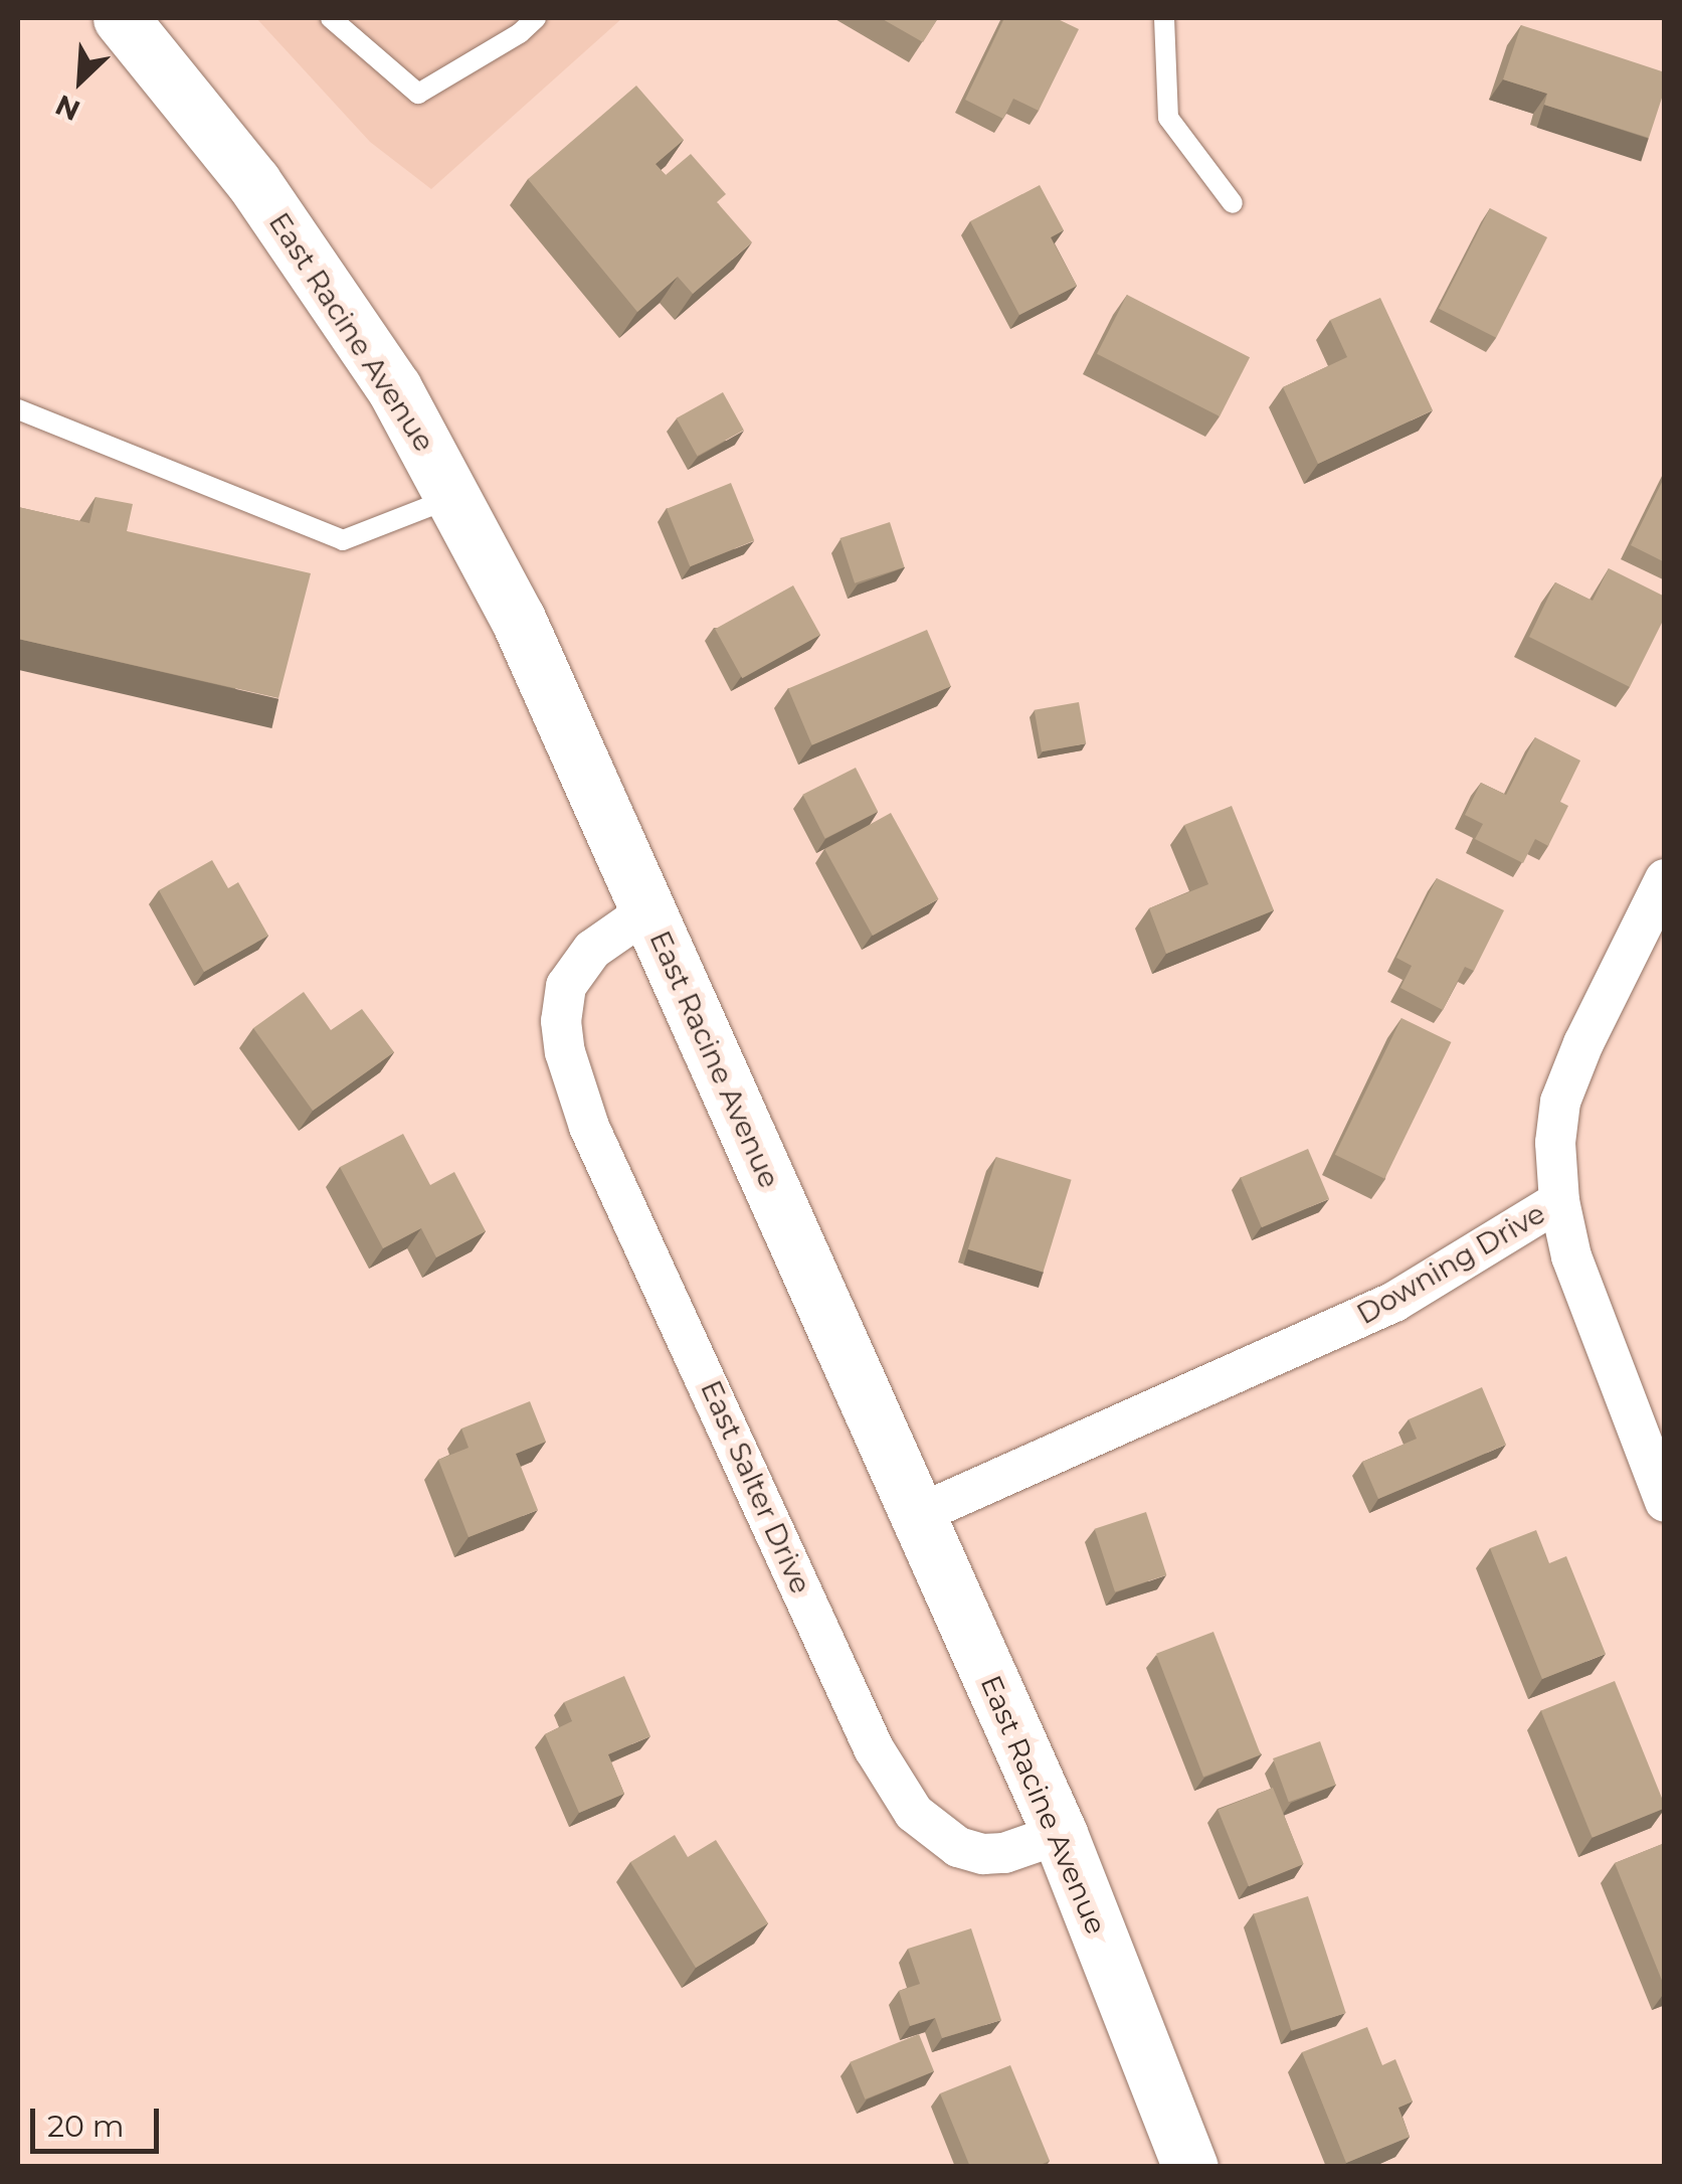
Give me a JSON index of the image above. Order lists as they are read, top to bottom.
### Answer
{
  "streets": {
    "main road": ["East Racine Avenue"],
    "street": ["Downing Drive", "East Salter Drive"]
  },
  "crossings": [
    ["East Racine Avenue", "Downing Drive"],
    ["East Racine Avenue", "East Salter Drive"]
  ],
  "scale_bar": "20 m",
  "north": "bottom left"
}
